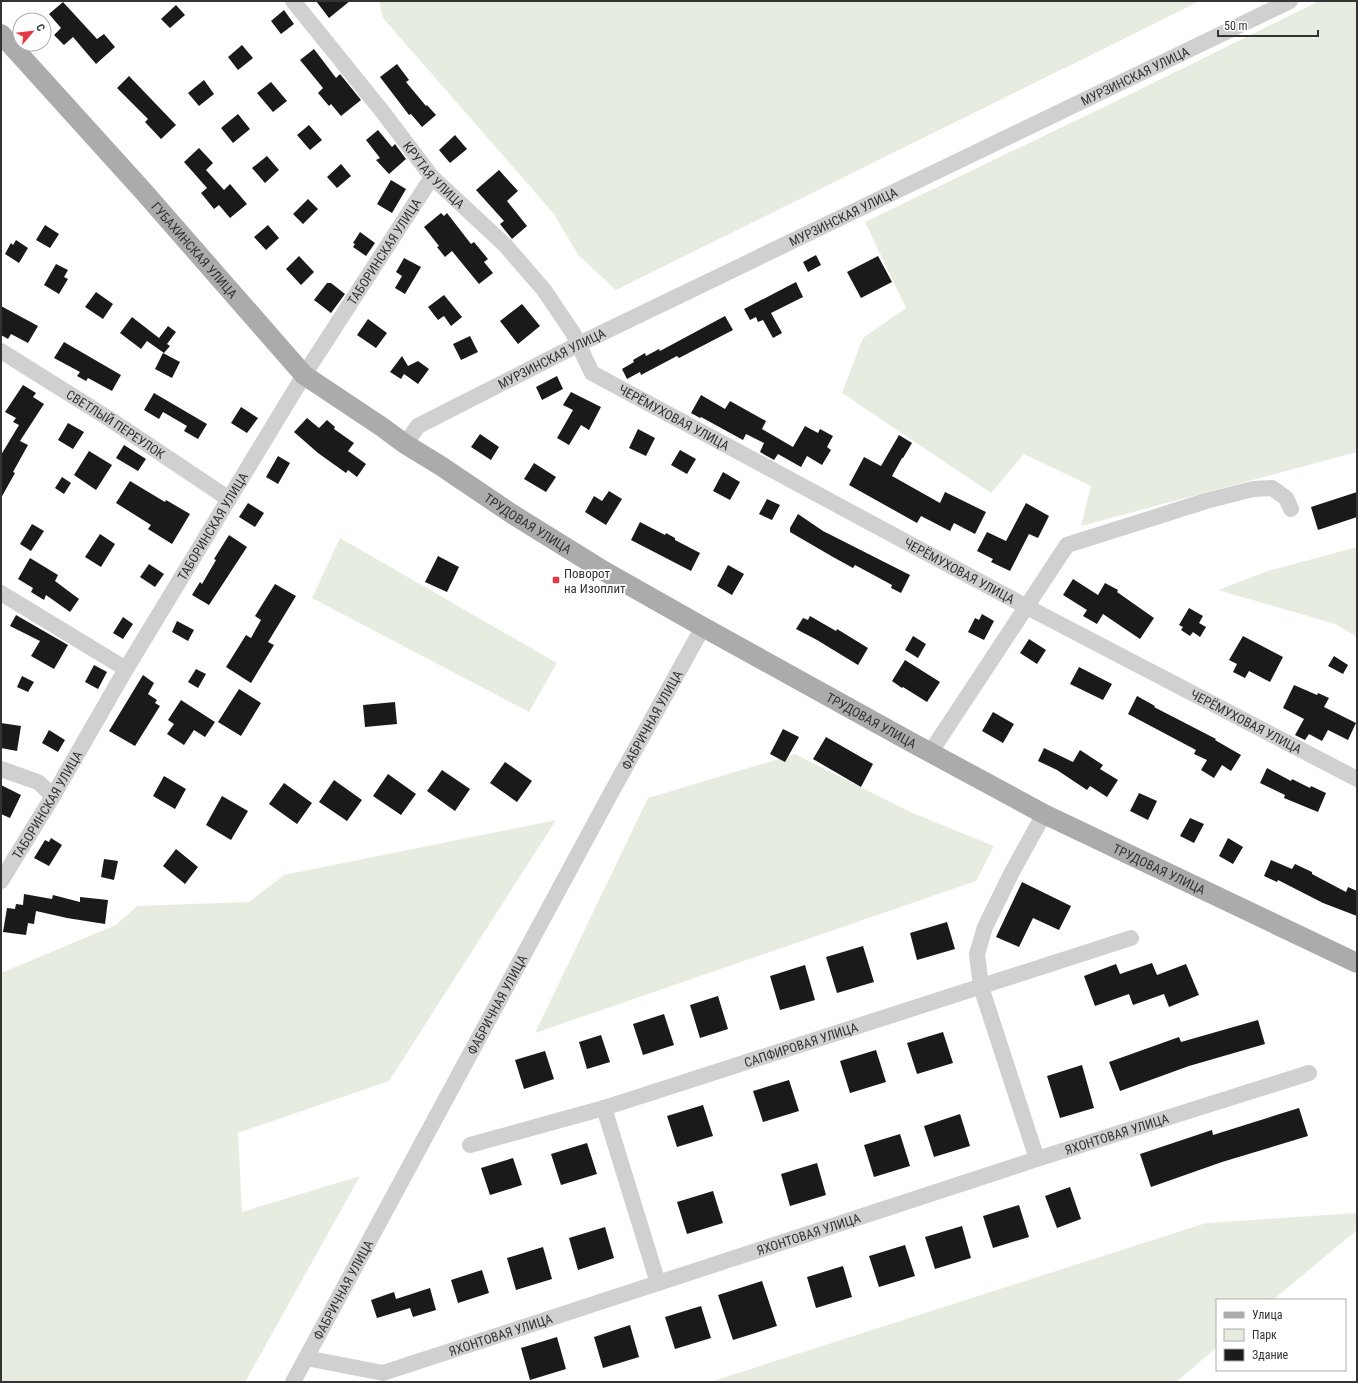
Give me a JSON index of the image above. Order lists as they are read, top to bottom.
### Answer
{
  "streets": {
    "main road": ["ГУБАХИНСКАЯ УЛИЦА", "ТРУДОВАЯ УЛИЦА"],
    "street": [
      "МУРЗИНСКАЯ УЛИЦА",
      "КРУТАЯ УЛИЦА",
      "ТАБОРИНСКАЯ УЛИЦА",
      "ЧЕРЁМУХОВАЯ УЛИЦА",
      "СВЕТЛЫЙ ПЕРЕУЛОК",
      "ФАБРИЧНАЯ УЛИЦА",
      "САПФИРОВАЯ УЛИЦА",
      "ЯХОНТОВАЯ УЛИЦА"
    ]
  },
  "crossings": [
    ["МУРЗИНСКАЯ УЛИЦА", "КРУТАЯ УЛИЦА"],
    ["МУРЗИНСКАЯ УЛИЦА", "ГУБАХИНСКАЯ УЛИЦА"],
    ["МУРЗИНСКАЯ УЛИЦА", "ЧЕРЁМУХОВАЯ УЛИЦА"],
    ["МУРЗИНСКАЯ УЛИЦА", "ТРУДОВАЯ УЛИЦА"],
    ["КРУТАЯ УЛИЦА", "ТАБОРИНСКАЯ УЛИЦА"],
    ["КРУТАЯ УЛИЦА", "ЧЕРЁМУХОВАЯ УЛИЦА"],
    ["ГУБАХИНСКАЯ УЛИЦА", "ТАБОРИНСКАЯ УЛИЦА"],
    ["ГУБАХИНСКАЯ УЛИЦА", "ТРУДОВАЯ УЛИЦА"],
    ["ТАБОРИНСКАЯ УЛИЦА", "СВЕТЛЫЙ ПЕРЕУЛОК"],
    ["ТРУДОВАЯ УЛИЦА", "ФАБРИЧНАЯ УЛИЦА"],
    ["ФАБРИЧНАЯ УЛИЦА", "ЯХОНТОВАЯ УЛИЦА"]
  ],
  "places": {
    "transit": ["Поворот на Изоплит"]
  },
  "legend": ["Улица", "Парк", "Здание"],
  "scale_bar": "50 m",
  "north": "top right"
}
